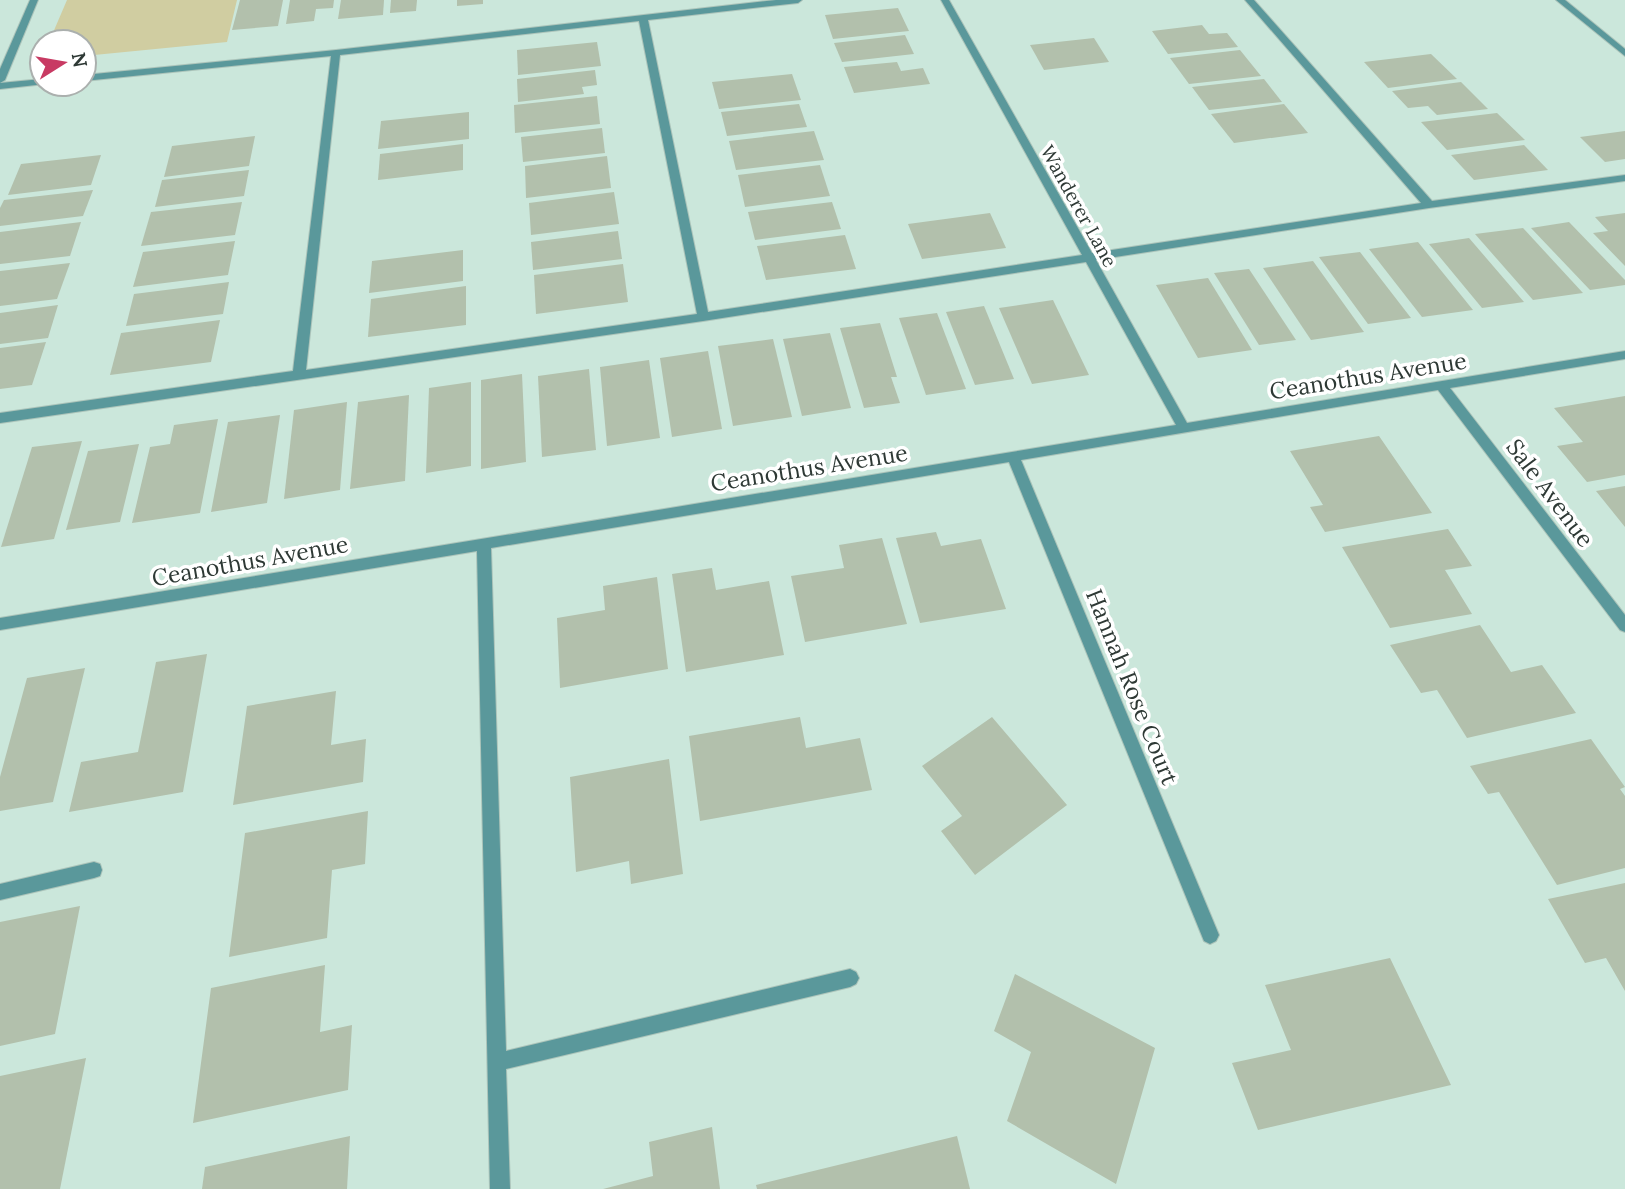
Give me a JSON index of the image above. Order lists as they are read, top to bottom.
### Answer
{
  "streets": {
    "street": [
      "Wanderer Lane",
      "Ceanothus Avenue",
      "Sale Avenue",
      "Hannah Rose Court"
    ]
  },
  "crossings": [
    ["Wanderer Lane", "Ceanothus Avenue"],
    ["Ceanothus Avenue", "Sale Avenue"],
    ["Ceanothus Avenue", "Hannah Rose Court"]
  ],
  "north": "right"
}
